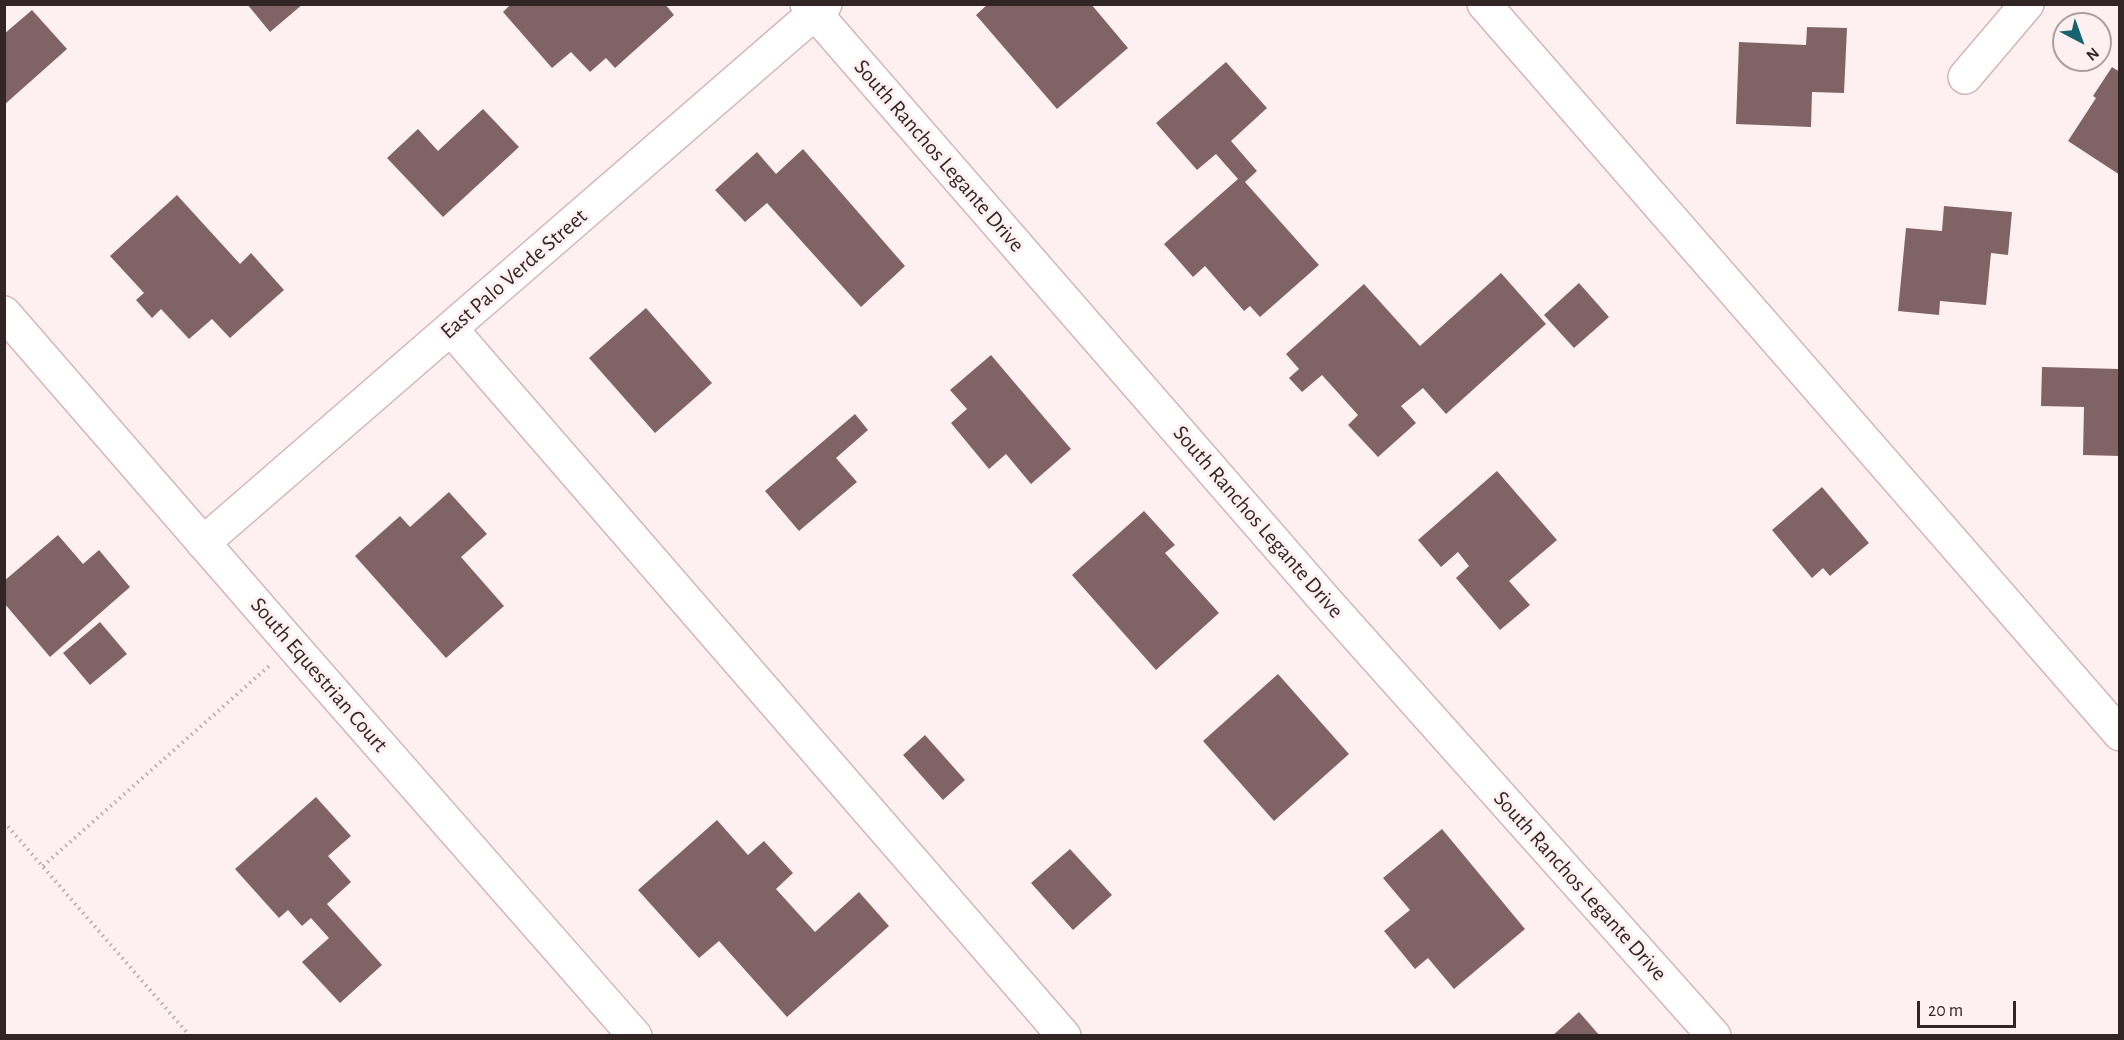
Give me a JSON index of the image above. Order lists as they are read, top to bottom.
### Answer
{
  "streets": {
    "street": ["South Ranchos Legante Drive", "East Palo Verde Street", "South Equestrian Court"]
  },
  "crossings": [
    ["South Ranchos Legante Drive", "East Palo Verde Street"],
    ["East Palo Verde Street", "South Equestrian Court"]
  ],
  "scale_bar": "20 m",
  "north": "bottom right"
}
